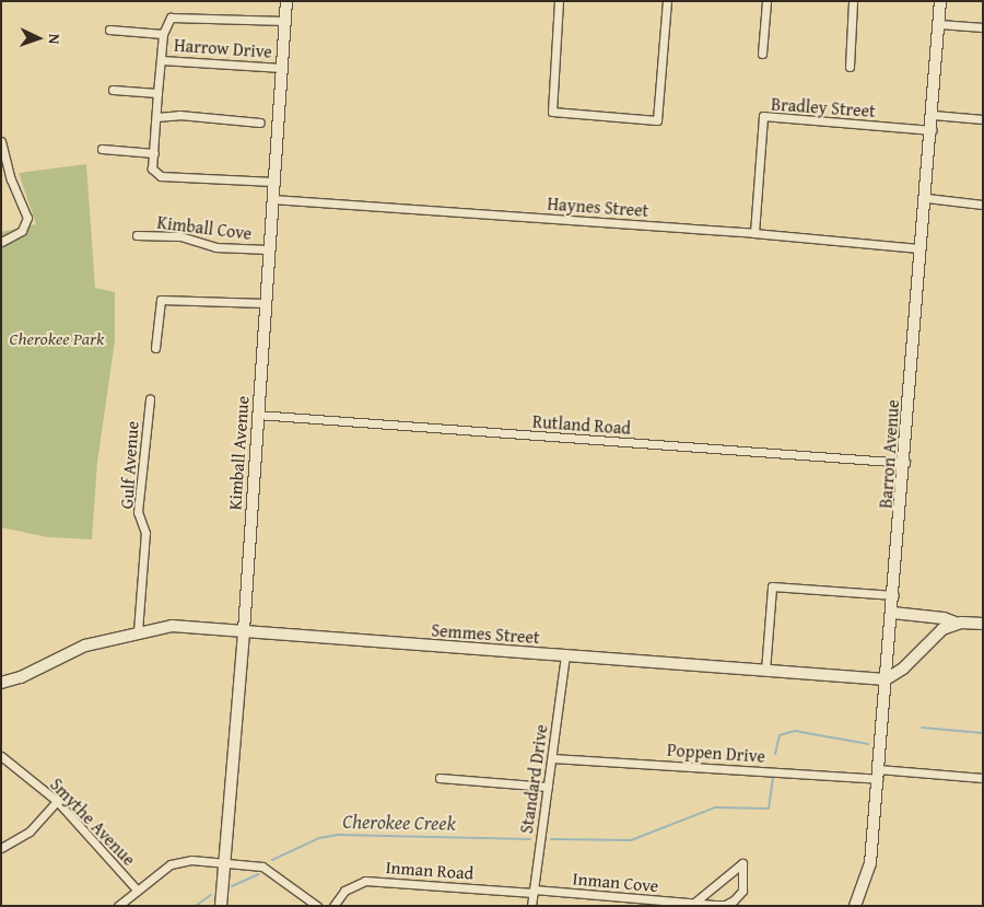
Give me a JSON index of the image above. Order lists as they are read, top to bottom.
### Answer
{
  "streets": {
    "main road": ["Kimball Avenue", "Barron Avenue", "Semmes Street"],
    "street": [
      "Harrow Drive",
      "Bradley Street",
      "Haynes Street",
      "Kimball Cove",
      "Rutland Road",
      "Gulf Avenue",
      "Poppen Drive",
      "Standard Drive",
      "Smythe Avenue",
      "Inman Road",
      "Inman Cove"
    ]
  },
  "crossings": [
    ["Harrow Drive", "Kimball Avenue"],
    ["Bradley Street", "Haynes Street"],
    ["Bradley Street", "Barron Avenue"],
    ["Haynes Street", "Kimball Avenue"],
    ["Haynes Street", "Barron Avenue"],
    ["Kimball Cove", "Kimball Avenue"],
    ["Rutland Road", "Kimball Avenue"],
    ["Rutland Road", "Barron Avenue"],
    ["Kimball Avenue", "Semmes Street"],
    ["Barron Avenue", "Semmes Street"],
    ["Barron Avenue", "Poppen Drive"],
    ["Gulf Avenue", "Semmes Street"],
    ["Semmes Street", "Standard Drive"],
    ["Poppen Drive", "Standard Drive"],
    ["Standard Drive", "Inman Road"],
    ["Standard Drive", "Inman Cove"],
    ["Inman Road", "Inman Cove"]
  ],
  "water": ["Cherokee Creek"],
  "parks": ["Cherokee Park"],
  "north": "right"
}
